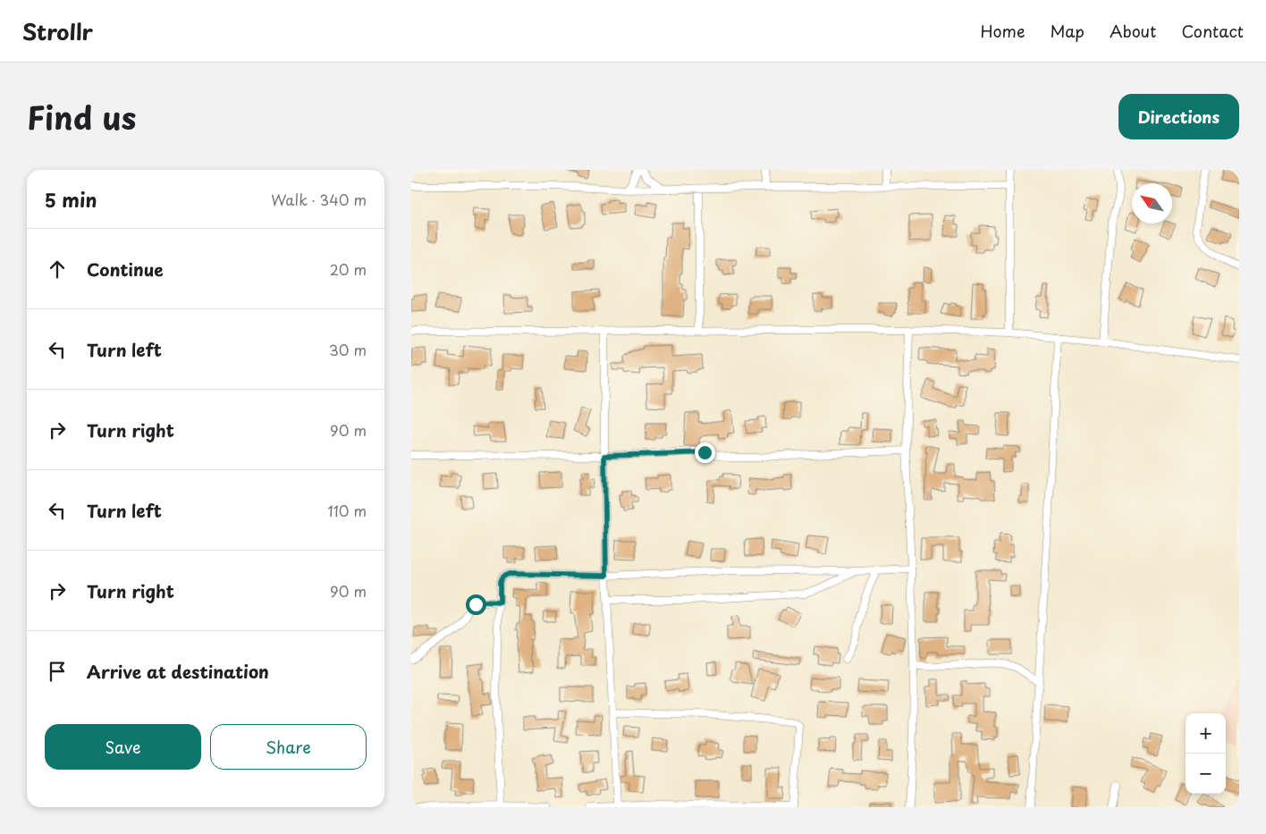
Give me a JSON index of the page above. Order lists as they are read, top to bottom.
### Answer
{
  "north": "top left",
  "page": {
    "header": "Strollr",
    "nav": [
      "Home",
      "Map",
      "About",
      "Contact"
    ],
    "title": "Find us",
    "buttons": [
      "Directions",
      ["Save", "Share"]
    ],
    "heading": ["5 min", "Walk · 340 m"],
    "list": [
      ["Continue", "20 m"],
      ["Turn left", "30 m"],
      ["Turn right", "90 m"],
      ["Turn left", "110 m"],
      ["Turn right", "90 m"],
      "Arrive at destination"
    ],
    "map_buttons": ["+", "−"]
  }
}
